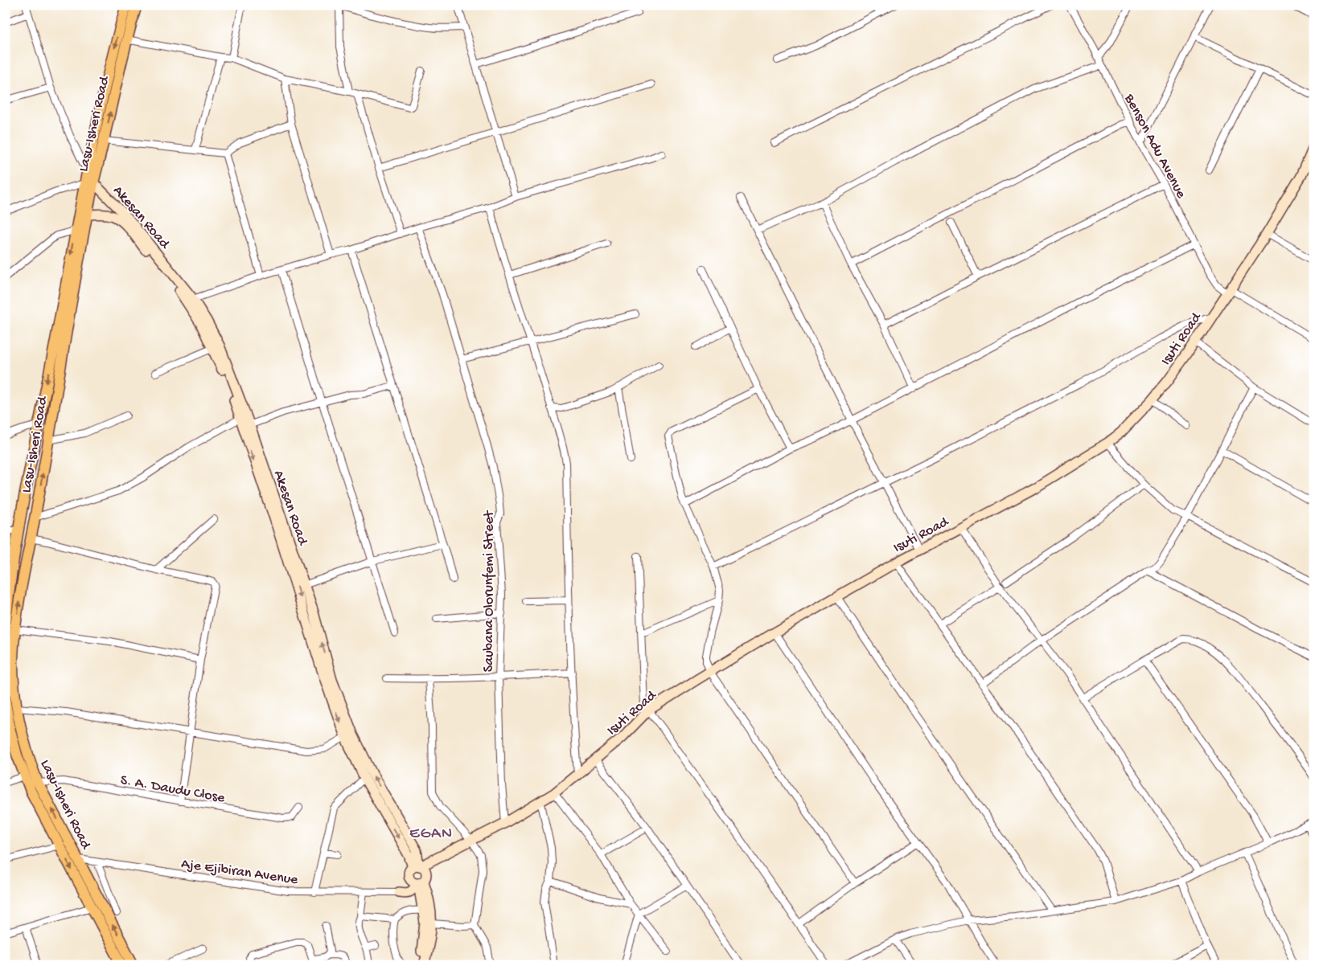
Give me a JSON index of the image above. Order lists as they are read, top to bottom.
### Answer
{
  "streets": {
    "main road": ["Lasu-Isheri Road"],
    "street": [
      "Benson Adu Avenue",
      "Akesan Road",
      "Isuti Road",
      "Saubana Olorunfemi Street",
      "S. A. Daudu Close",
      "Aje Ejibiran Avenue"
    ]
  },
  "crossings": [
    ["Lasu-Isheri Road", "Akesan Road"],
    ["Lasu-Isheri Road", "S. A. Daudu Close"],
    ["Lasu-Isheri Road", "Aje Ejibiran Avenue"],
    ["Benson Adu Avenue", "Isuti Road"],
    ["Akesan Road", "Isuti Road"],
    ["Isuti Road", "Saubana Olorunfemi Street"]
  ],
  "districts": ["EGAN"]
}
